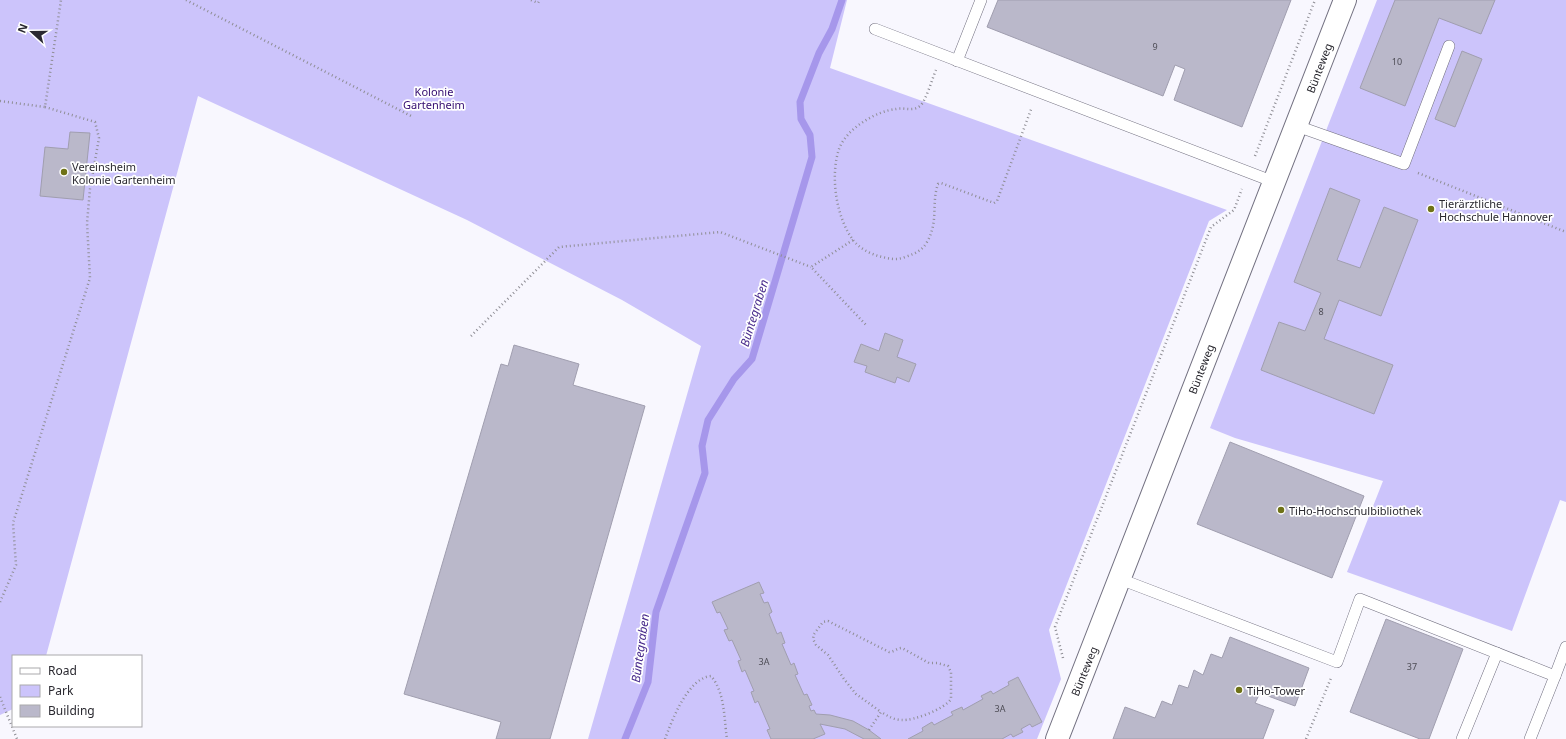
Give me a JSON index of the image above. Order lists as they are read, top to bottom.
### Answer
{
  "streets": {
    "street": ["Bünteweg"]
  },
  "water": ["Büntegraben"],
  "parks": ["Kolonie Gartenheim"],
  "places": [
    "Vereinsheim Kolonie Gartenheim",
    "Tierärztliche Hochschule Hannover",
    "TiHo-Hochschulbibliothek",
    "TiHo-Tower"
  ],
  "house_numbers": [
    "9",
    "10",
    "8",
    "3A",
    "37",
    "3A"
  ],
  "legend": ["Road", "Park", "Building"],
  "north": "left"
}
